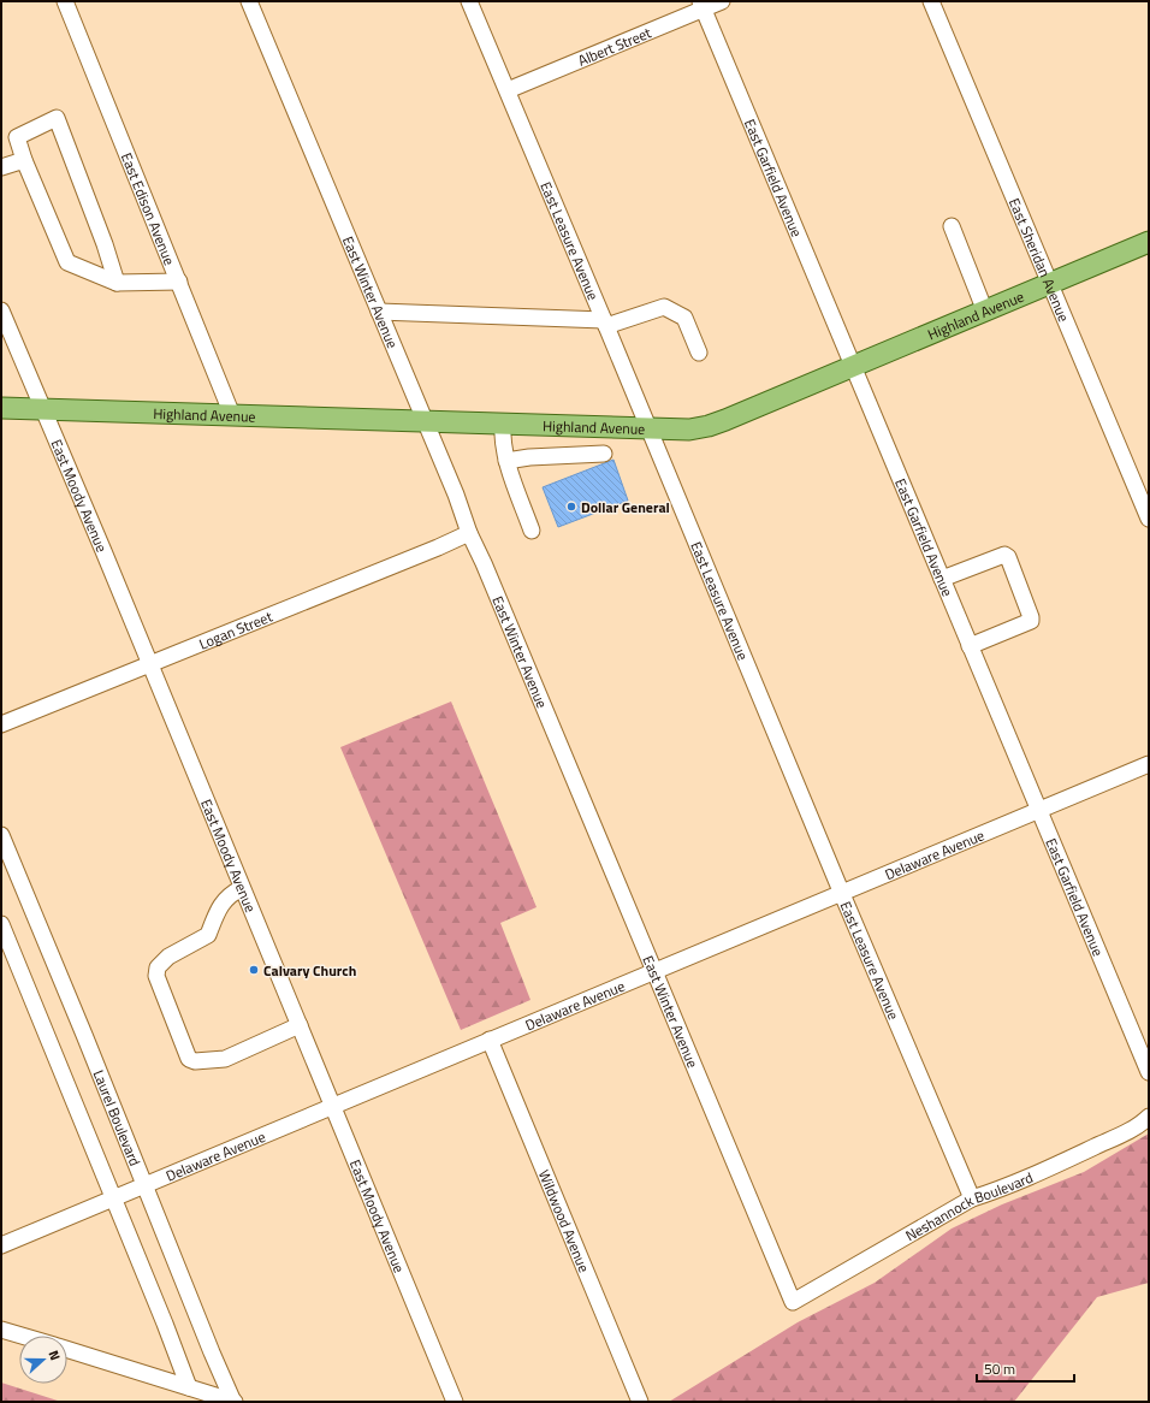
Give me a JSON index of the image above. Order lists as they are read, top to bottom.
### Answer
{
  "streets": {
    "main road": ["Highland Avenue"],
    "street": [
      "Albert Street",
      "East Garfield Avenue",
      "East Edison Avenue",
      "East Leasure Avenue",
      "East Sheridan Avenue",
      "East Winter Avenue",
      "East Moody Avenue",
      "Logan Street",
      "Delaware Avenue",
      "Laurel Boulevard",
      "Neshannock Boulevard",
      "Wildwood Avenue"
    ]
  },
  "crossings": [
    ["Albert Street", "East Garfield Avenue"],
    ["Albert Street", "East Leasure Avenue"],
    ["East Garfield Avenue", "Highland Avenue"],
    ["East Garfield Avenue", "Delaware Avenue"],
    ["East Edison Avenue", "Highland Avenue"],
    ["East Leasure Avenue", "Highland Avenue"],
    ["East Leasure Avenue", "Delaware Avenue"],
    ["East Leasure Avenue", "Neshannock Boulevard"],
    ["East Sheridan Avenue", "Highland Avenue"],
    ["East Winter Avenue", "Highland Avenue"],
    ["East Winter Avenue", "Logan Street"],
    ["East Winter Avenue", "Delaware Avenue"],
    ["East Winter Avenue", "Neshannock Boulevard"],
    ["Highland Avenue", "East Moody Avenue"],
    ["East Moody Avenue", "Logan Street"],
    ["East Moody Avenue", "Delaware Avenue"],
    ["Delaware Avenue", "Laurel Boulevard"],
    ["Delaware Avenue", "Wildwood Avenue"]
  ],
  "places": ["Dollar General", "Calvary Church"],
  "scale_bar": "50 m",
  "north": "right"
}
